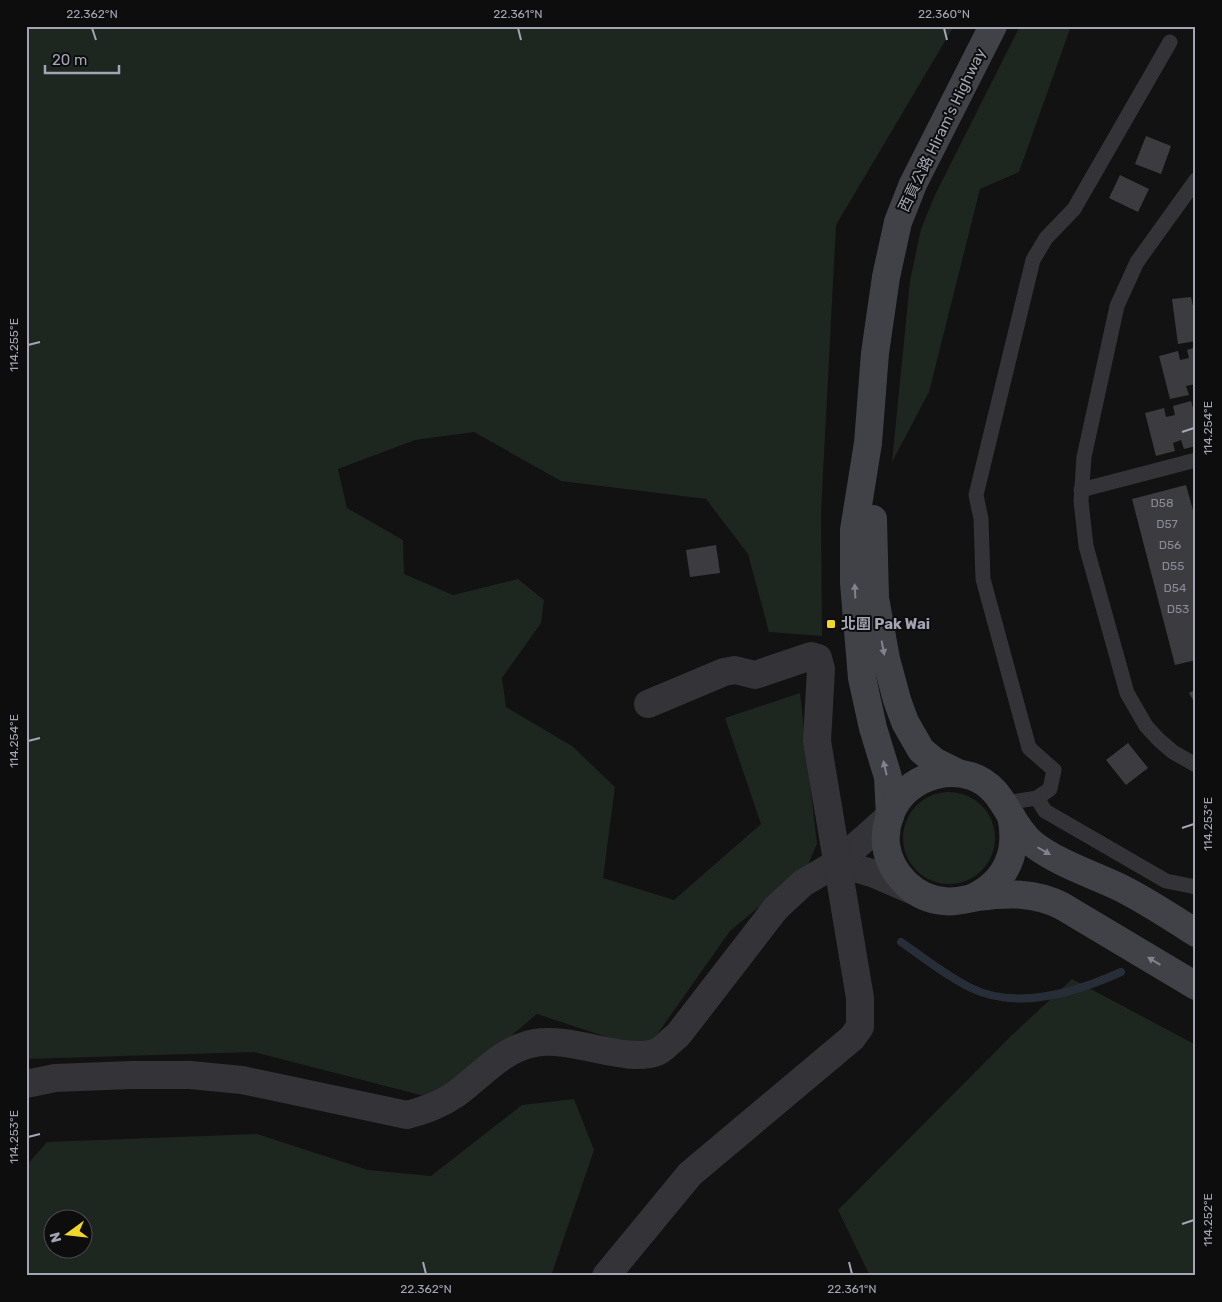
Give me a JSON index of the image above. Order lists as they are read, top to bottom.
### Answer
{
  "streets": {
    "main road": ["西貢公路 Hiram's Highway"]
  },
  "places": {
    "transit": ["北圍 Pak Wai"]
  },
  "house_numbers": [
    "D58",
    "D57",
    "D56",
    "D55",
    "D54",
    "D53"
  ],
  "scale_bar": "20 m",
  "north": "left",
  "coordinates": [
    "22.362°N",
    "22.361°N",
    "22.360°N",
    "114.255°E",
    "114.254°E",
    "114.253°E",
    "114.252°E"
  ]
}
